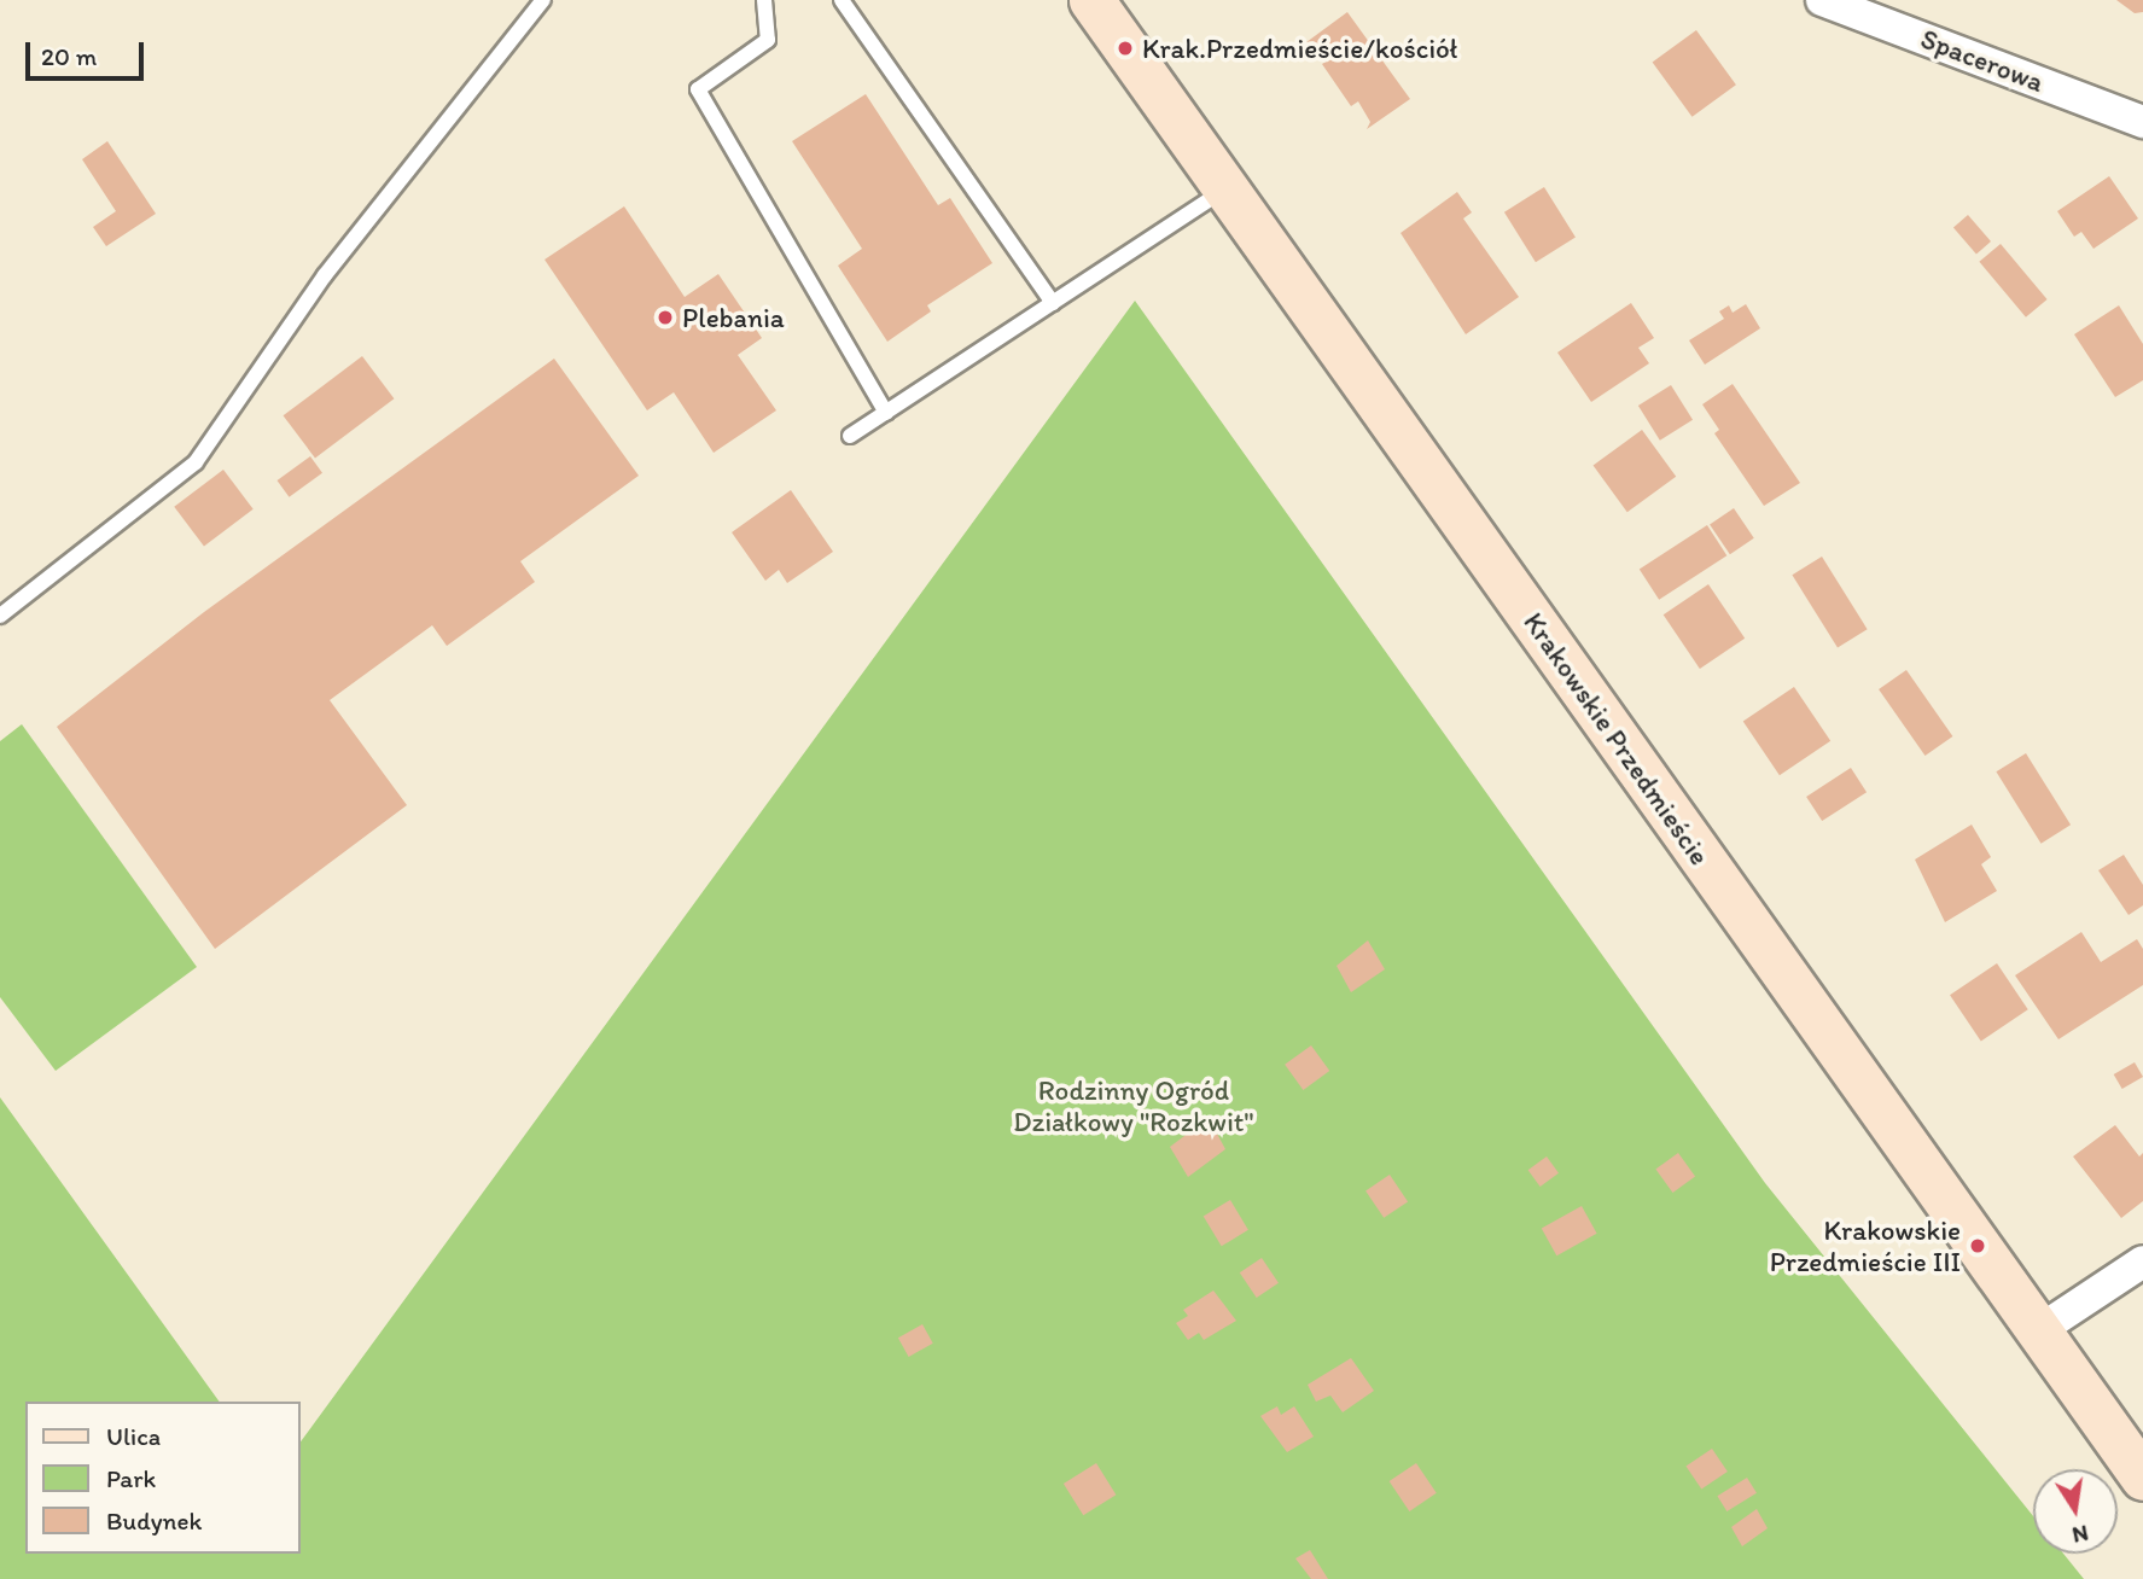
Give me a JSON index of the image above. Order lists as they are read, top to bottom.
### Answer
{
  "streets": {
    "street": ["Spacerowa", "Krakowskie Przedmieście"]
  },
  "parks": ["Rodzinny Ogród Działkowy \"Rozkwit\""],
  "places": ["Krak.Przedmieście/kościół", "Plebania", "Krakowskie Przedmieście III"],
  "legend": ["Ulica", "Park", "Budynek"],
  "scale_bar": "20 m",
  "north": "bottom"
}
